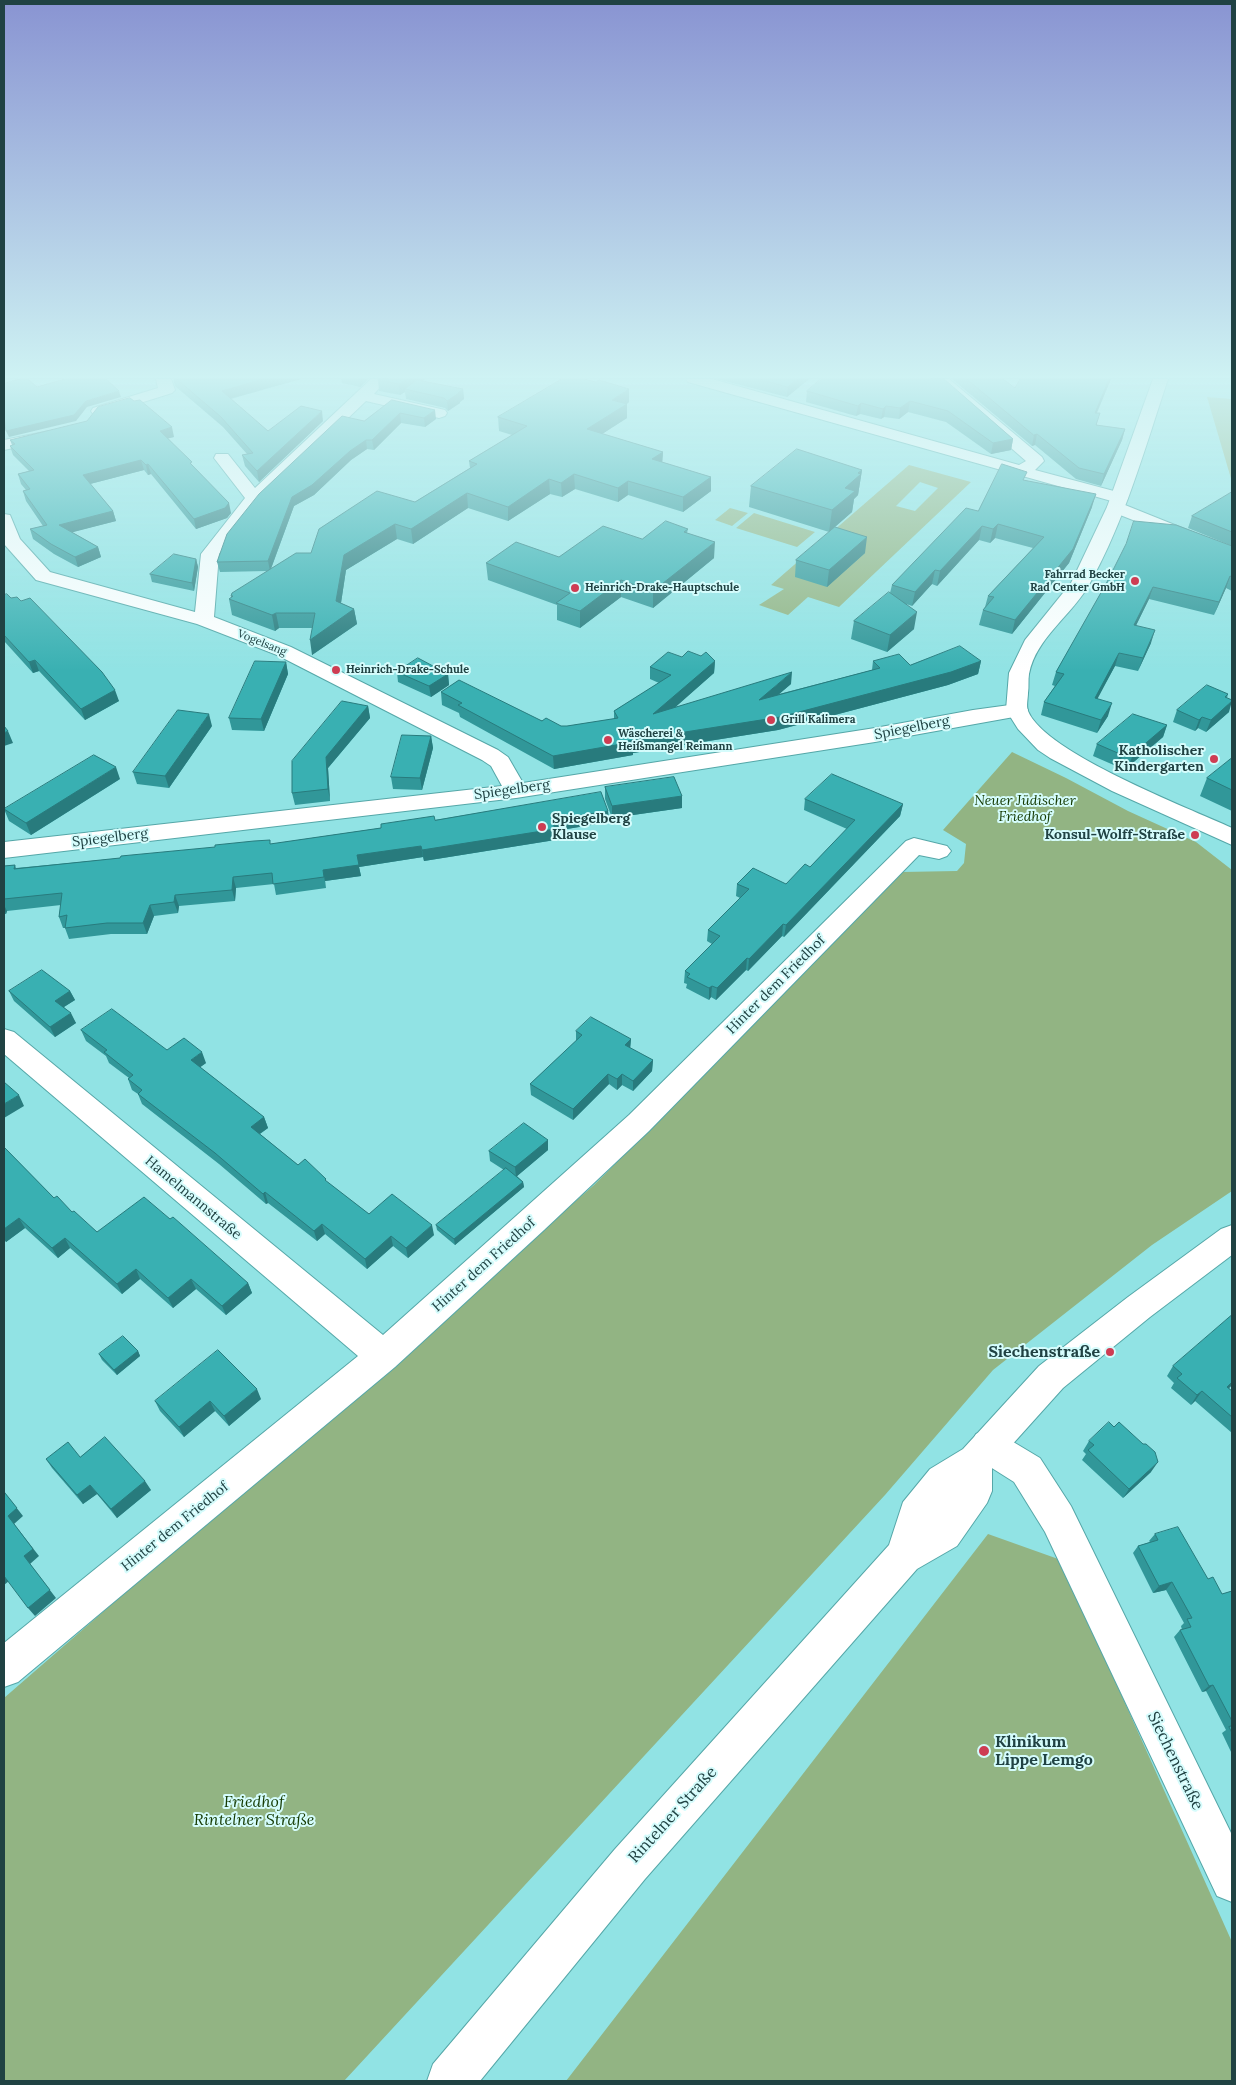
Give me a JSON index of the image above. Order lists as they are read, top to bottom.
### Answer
{
  "streets": {
    "street": [
      "Vogelsang",
      "Spiegelberg",
      "Hinter dem Friedhof",
      "Hamelmannstraße",
      "Siechenstraße",
      "Rintelner Straße"
    ]
  },
  "crossings": [
    ["Vogelsang", "Spiegelberg"],
    ["Hinter dem Friedhof", "Hamelmannstraße"],
    ["Siechenstraße", "Rintelner Straße"]
  ],
  "parks": ["Neuer Jüdischer Friedhof", "Friedhof Rintelner Straße"],
  "places": [
    "Fahrrad Becker Rad Center GmbH",
    "Heinrich-Drake-Hauptschule",
    "Heinrich-Drake-Schule",
    "Grill Kalimera",
    "Wäscherei & Heißmangel Reimann",
    "Katholischer Kindergarten",
    "Spiegelberg Klause",
    "Konsul-Wolff-Straße",
    "Siechenstraße",
    "Klinikum Lippe Lemgo"
  ]
}
